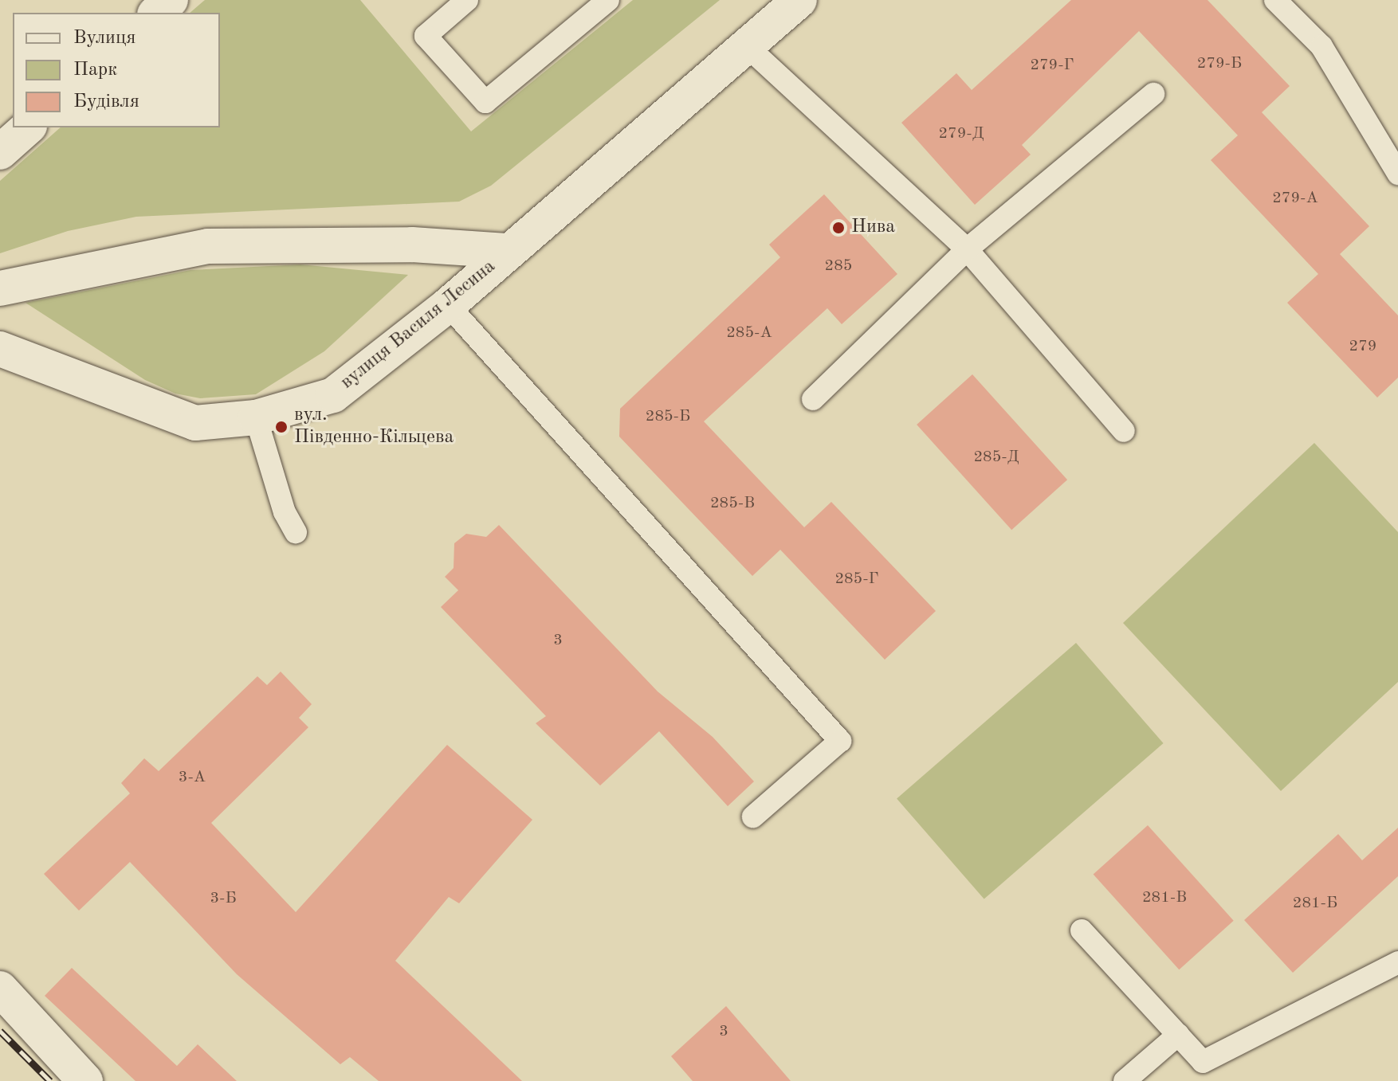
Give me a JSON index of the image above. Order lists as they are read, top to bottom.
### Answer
{
  "streets": {
    "street": ["вулиця Василя Лесина"]
  },
  "places": ["Нива", "вул. Південно-Кільцева"],
  "house_numbers": [
    "279-Б",
    "279-Г",
    "279-Д",
    "279-А",
    "285",
    "285-А",
    "279",
    "285-Б",
    "285-Д",
    "285-В",
    "285-Г",
    "3",
    "3-А",
    "281-В",
    "3-Б",
    "281-Б",
    "3"
  ],
  "legend": ["Вулиця", "Парк", "Будівля"]
}
